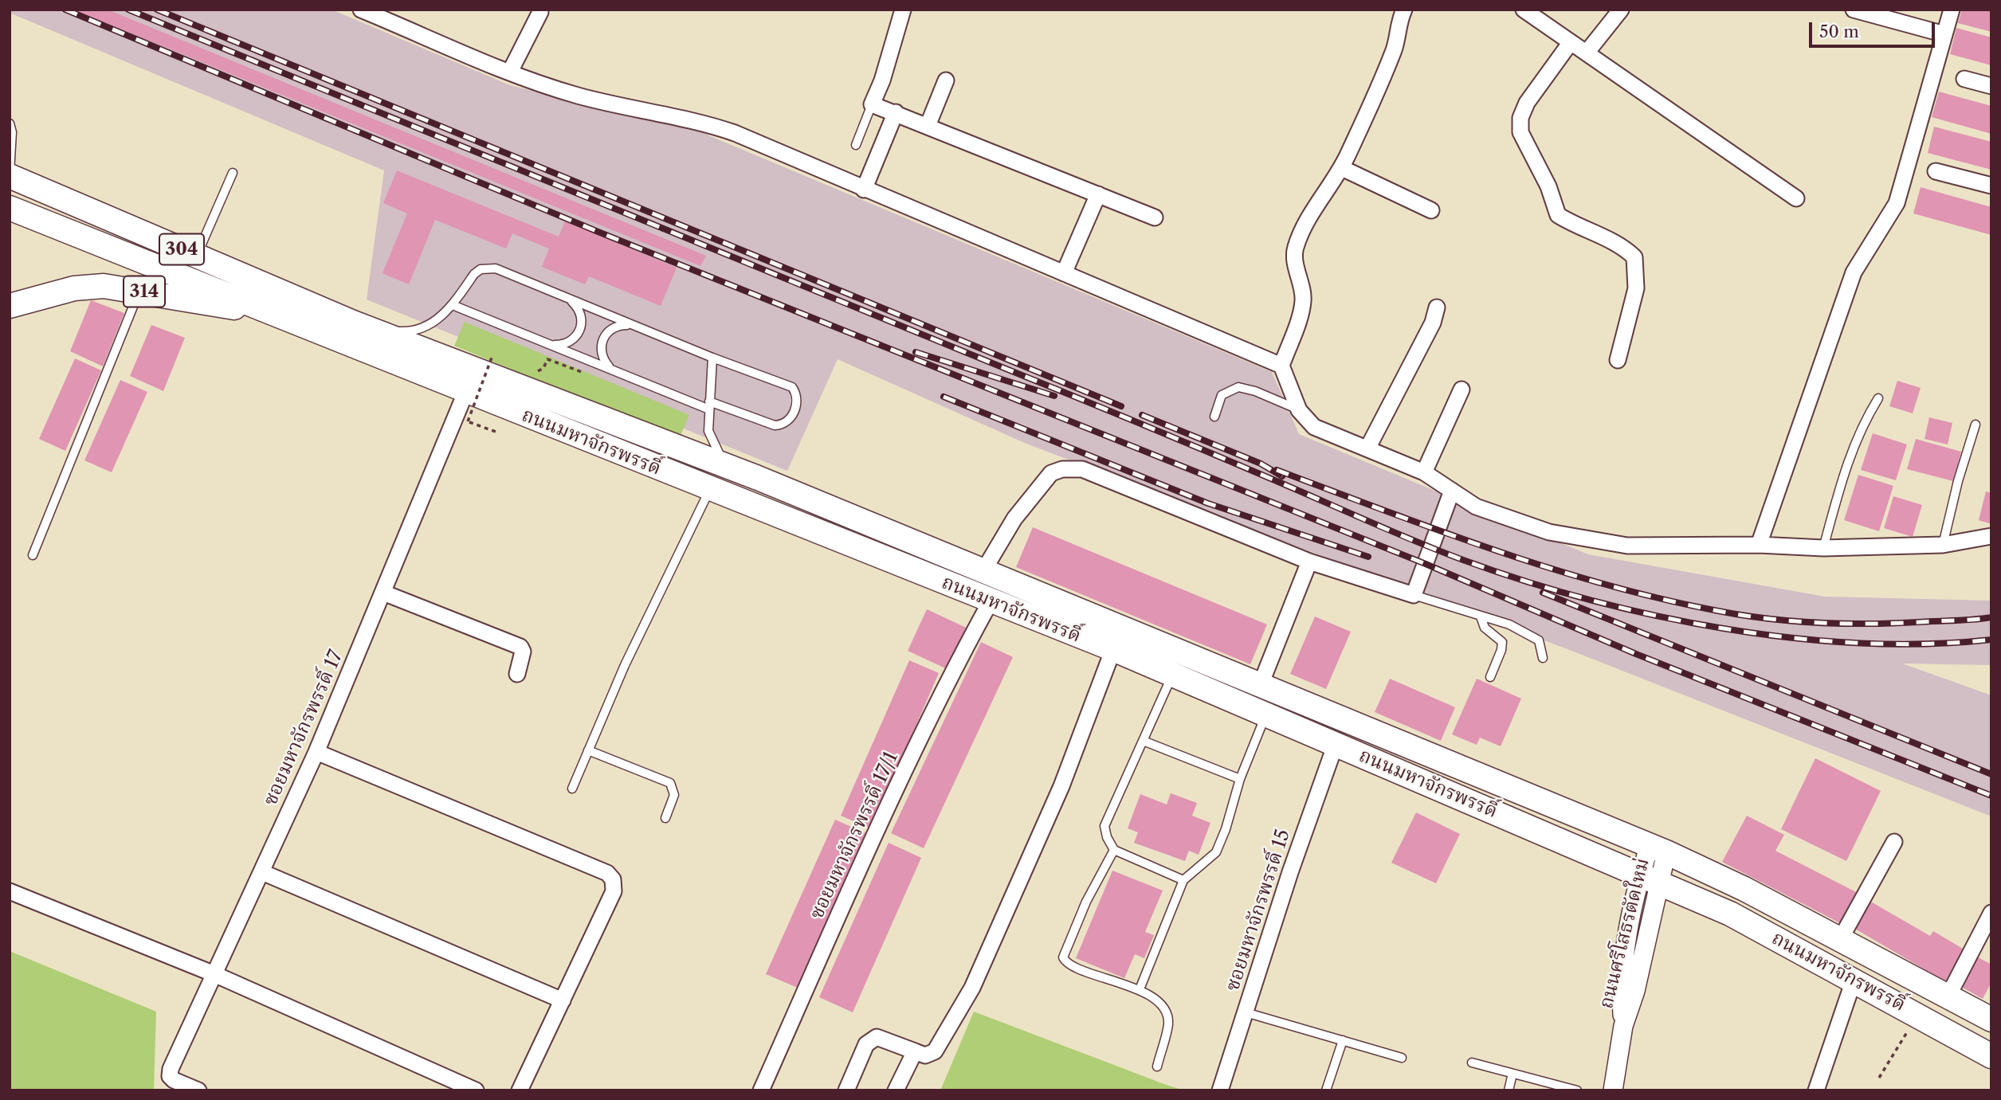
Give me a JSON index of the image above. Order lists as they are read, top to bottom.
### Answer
{
  "streets": {
    "main road": ["304", "314", "ถนนมหาจักรพรรดิ์"],
    "street": [
      "ซอยมหาจักรพรรดิ์ 17",
      "ซอยมหาจักรพรรดิ์ 17/1",
      "ซอยมหาจักรพรรดิ์ 15",
      "ถนนศรีโสธรตัดใหม่"
    ]
  },
  "crossings": [
    ["314", "ถนนมหาจักรพรรดิ์"],
    ["ถนนมหาจักรพรรดิ์", "ซอยมหาจักรพรรดิ์ 17"],
    ["ถนนมหาจักรพรรดิ์", "ซอยมหาจักรพรรดิ์ 17/1"],
    ["ถนนมหาจักรพรรดิ์", "ซอยมหาจักรพรรดิ์ 15"],
    ["ถนนมหาจักรพรรดิ์", "ถนนศรีโสธรตัดใหม่"]
  ],
  "scale_bar": "50 m"
}
